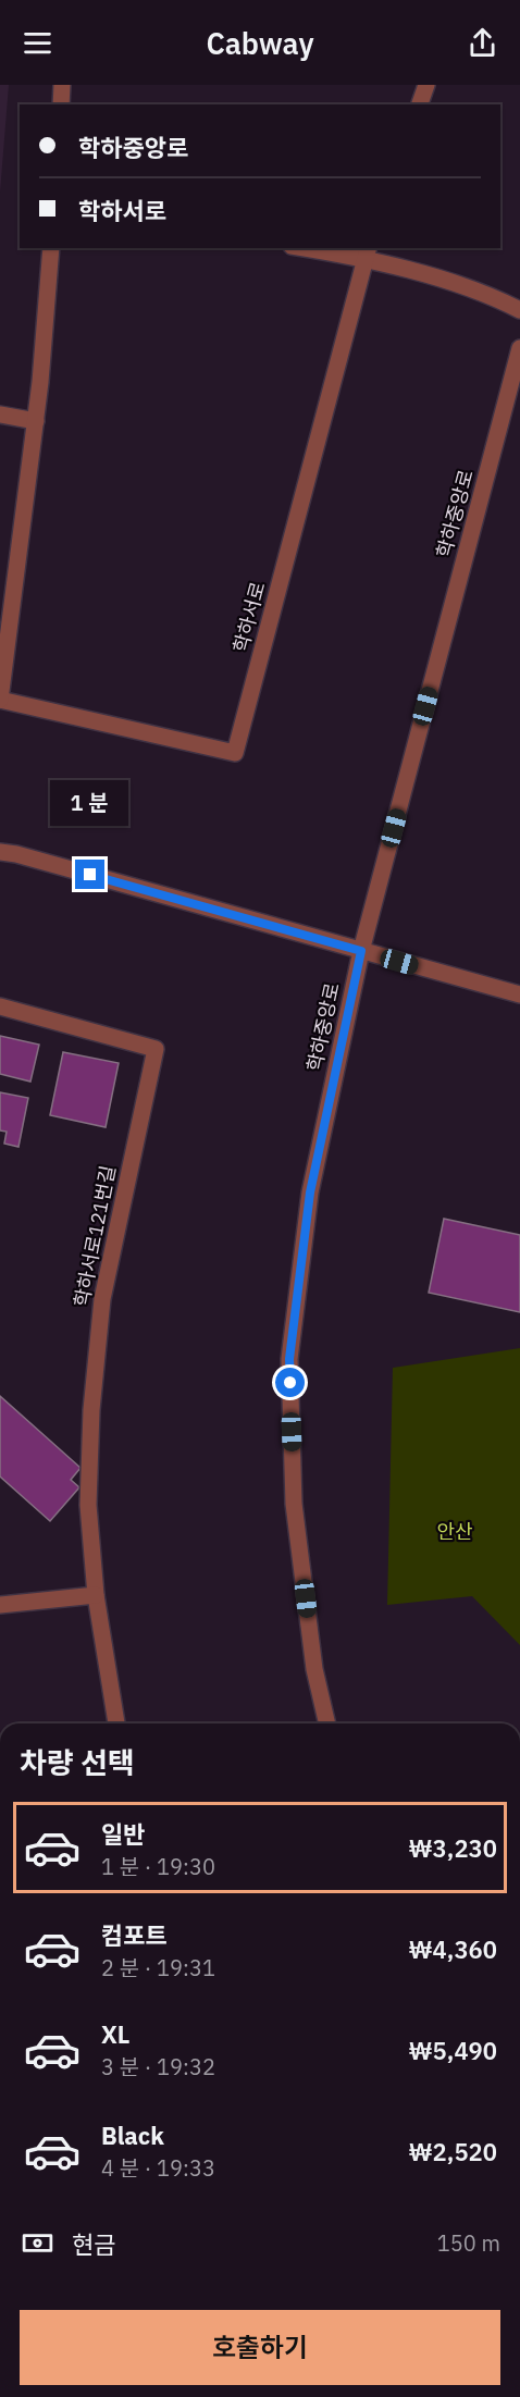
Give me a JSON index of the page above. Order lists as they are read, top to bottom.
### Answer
{
  "streets": {
    "street": ["학하중앙로", "학하서로", "학하서로121번길"]
  },
  "parks": ["안산"],
  "page": {
    "header": "Cabway",
    "banner": ["학하중앙로", "학하서로"],
    "bubble": "1 분",
    "heading": "차량 선택",
    "list": [
      {
        "name": "일반",
        "note": "1 분 · 19:30",
        "value": "₩3,230"
      },
      {
        "name": "컴포트",
        "note": "2 분 · 19:31",
        "value": "₩4,360"
      },
      {
        "name": "XL",
        "note": "3 분 · 19:32",
        "value": "₩5,490"
      },
      {
        "name": "Black",
        "note": "4 분 · 19:33",
        "value": "₩2,520"
      }
    ],
    "pay": ["현금", "150 m"],
    "buttons": "호출하기"
  }
}
